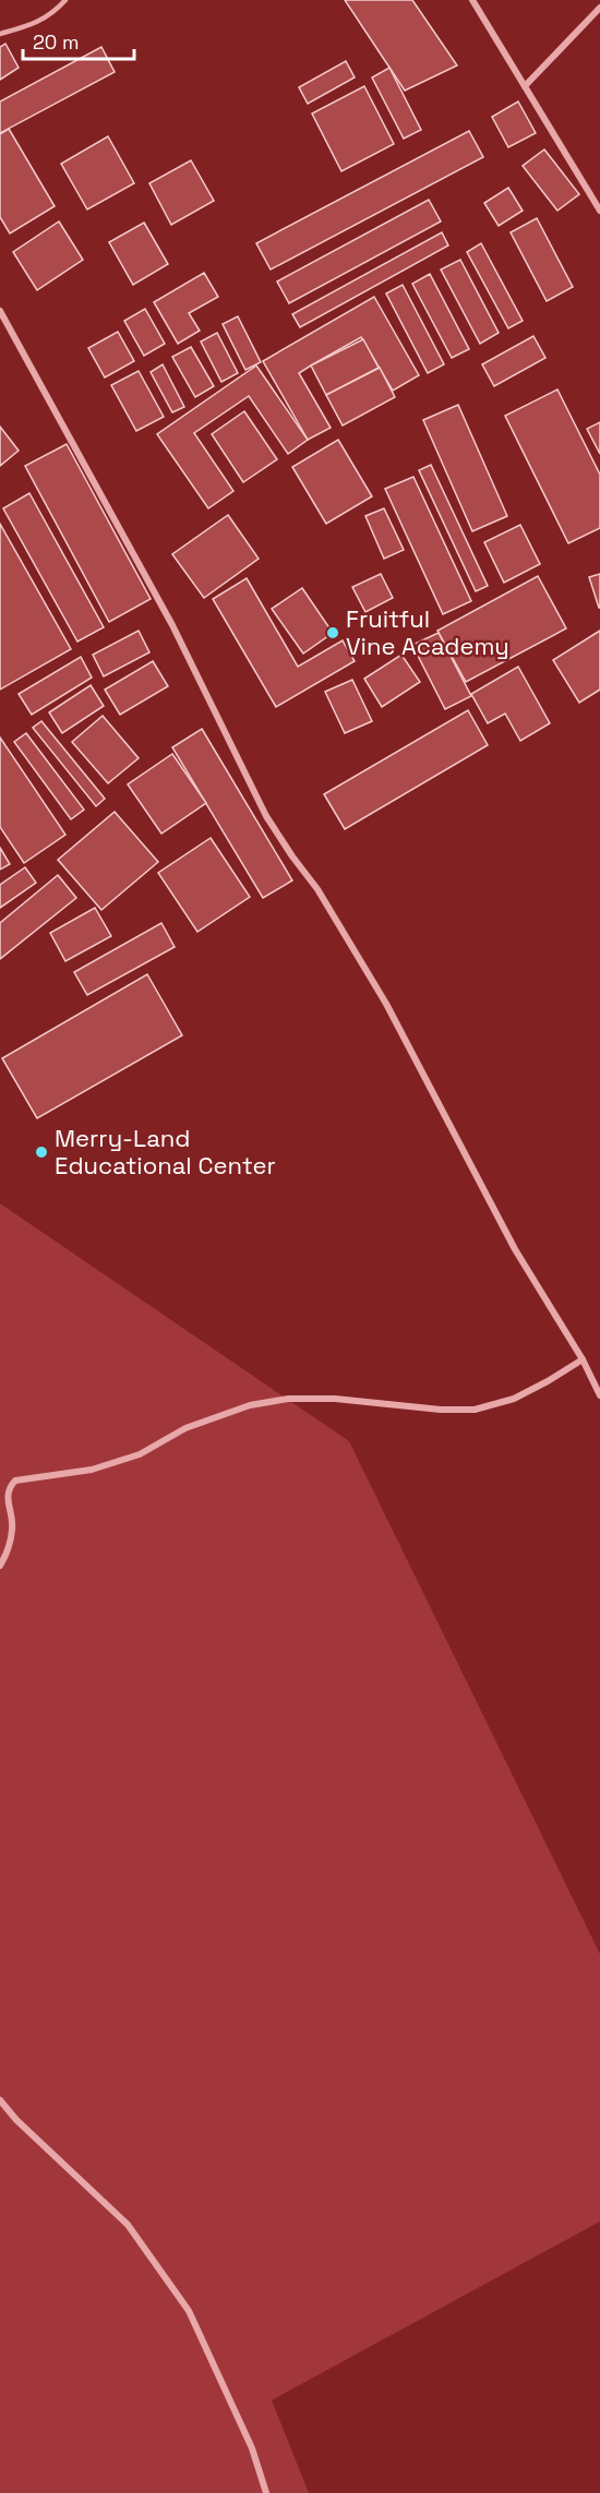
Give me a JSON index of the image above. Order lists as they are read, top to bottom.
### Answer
{
  "places": ["Fruitful Vine Academy", "Merry-Land Educational Center"],
  "scale_bar": "20 m"
}
